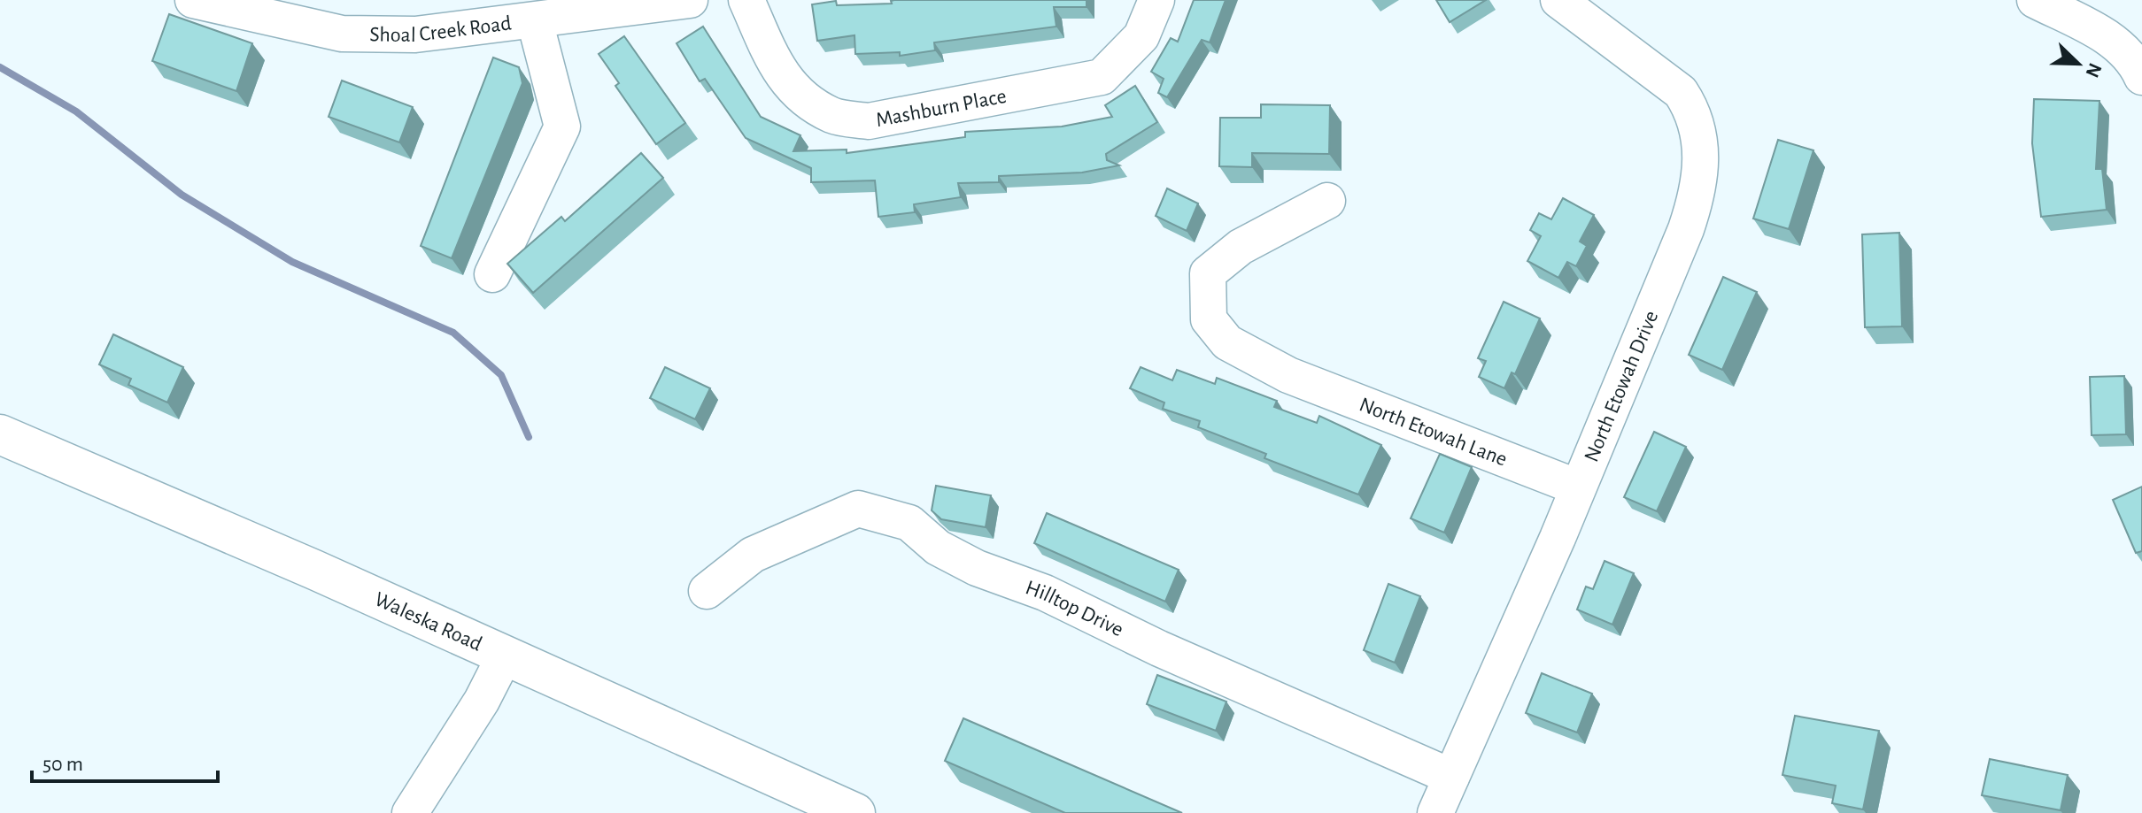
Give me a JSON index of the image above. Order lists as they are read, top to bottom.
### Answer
{
  "streets": {
    "main road": ["Waleska Road"],
    "street": [
      "Shoal Creek Road",
      "Mashburn Place",
      "North Etowah Drive",
      "North Etowah Lane",
      "Hilltop Drive"
    ]
  },
  "crossings": [
    ["North Etowah Drive", "North Etowah Lane"],
    ["North Etowah Drive", "Hilltop Drive"]
  ],
  "scale_bar": "50 m",
  "north": "bottom right"
}
